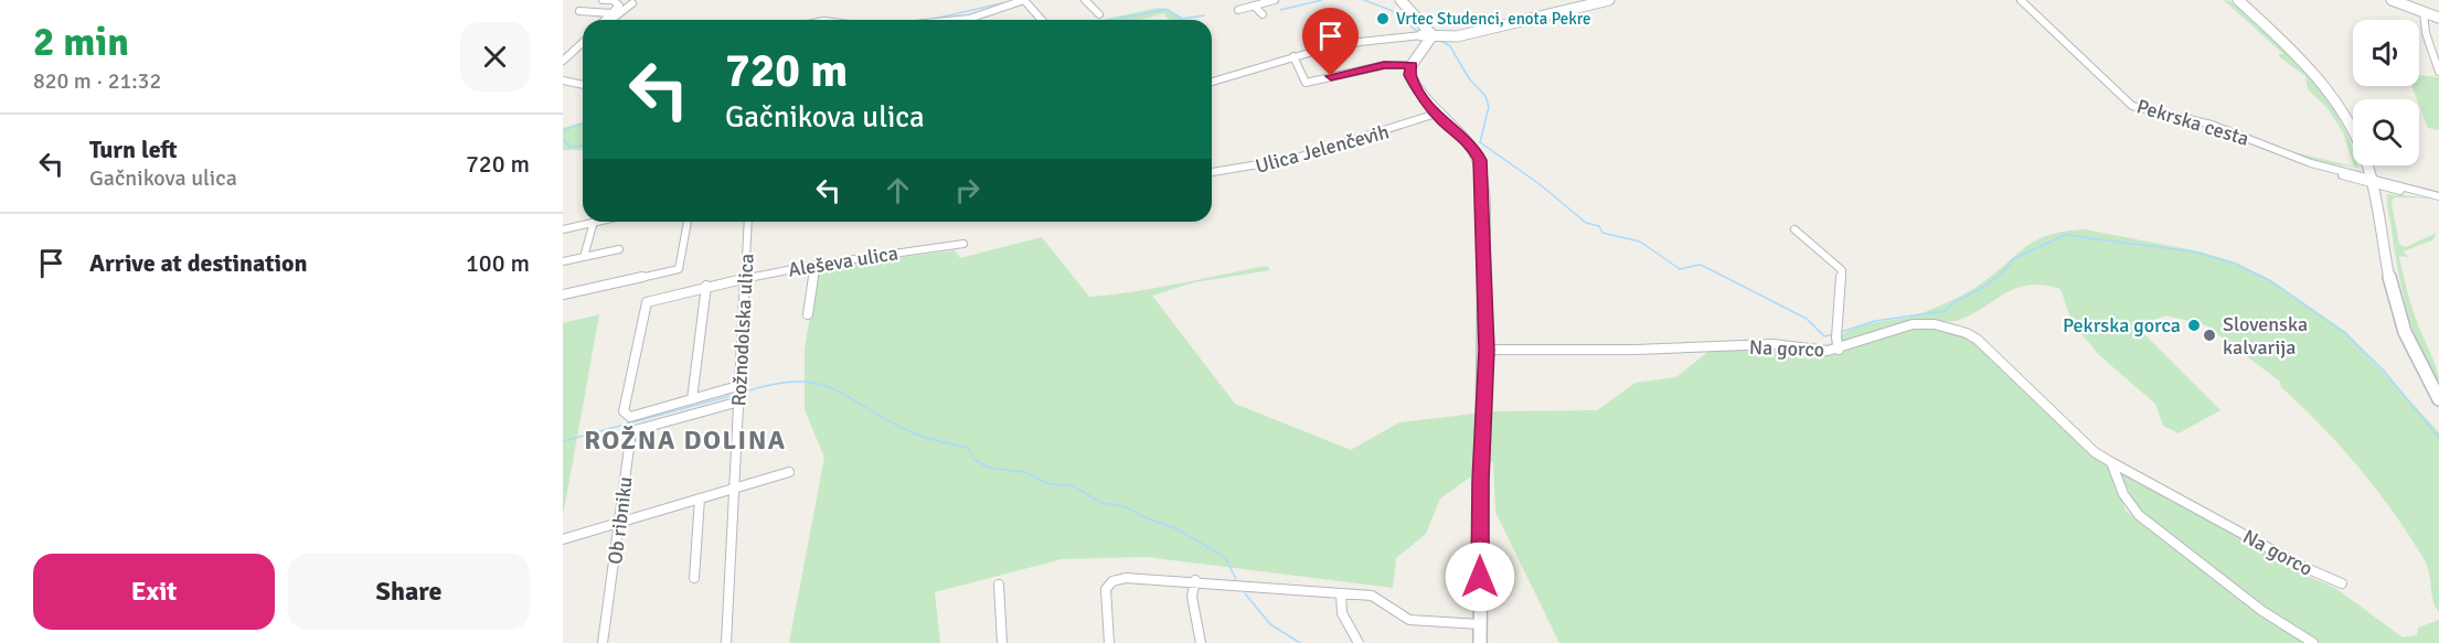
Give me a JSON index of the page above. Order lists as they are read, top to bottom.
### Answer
{
  "streets": {
    "street": [
      "Pekrska cesta",
      "Ulica Jelenčevih",
      "Aleševa ulica",
      "Rožnodolska ulica",
      "Na gorco",
      "Ob ribniku"
    ]
  },
  "crossings": [
    ["Aleševa ulica", "Rožnodolska ulica"],
    ["Rožnodolska ulica", "Ob ribniku"]
  ],
  "districts": ["ROŽNA DOLINA"],
  "places": ["Vrtec Studenci, enota Pekre", "Pekrska gorca", "Slovenska kalvarija"],
  "page": {
    "heading": ["2 min", "820 m · 21:32"],
    "turn": ["720 m", "Gačnikova ulica"],
    "list": [
      {
        "name": "Turn left",
        "note": "Gačnikova ulica",
        "value": "720 m"
      },
      {
        "name": "Arrive at destination",
        "value": "100 m"
      }
    ],
    "buttons": ["Exit", "Share"]
  }
}
